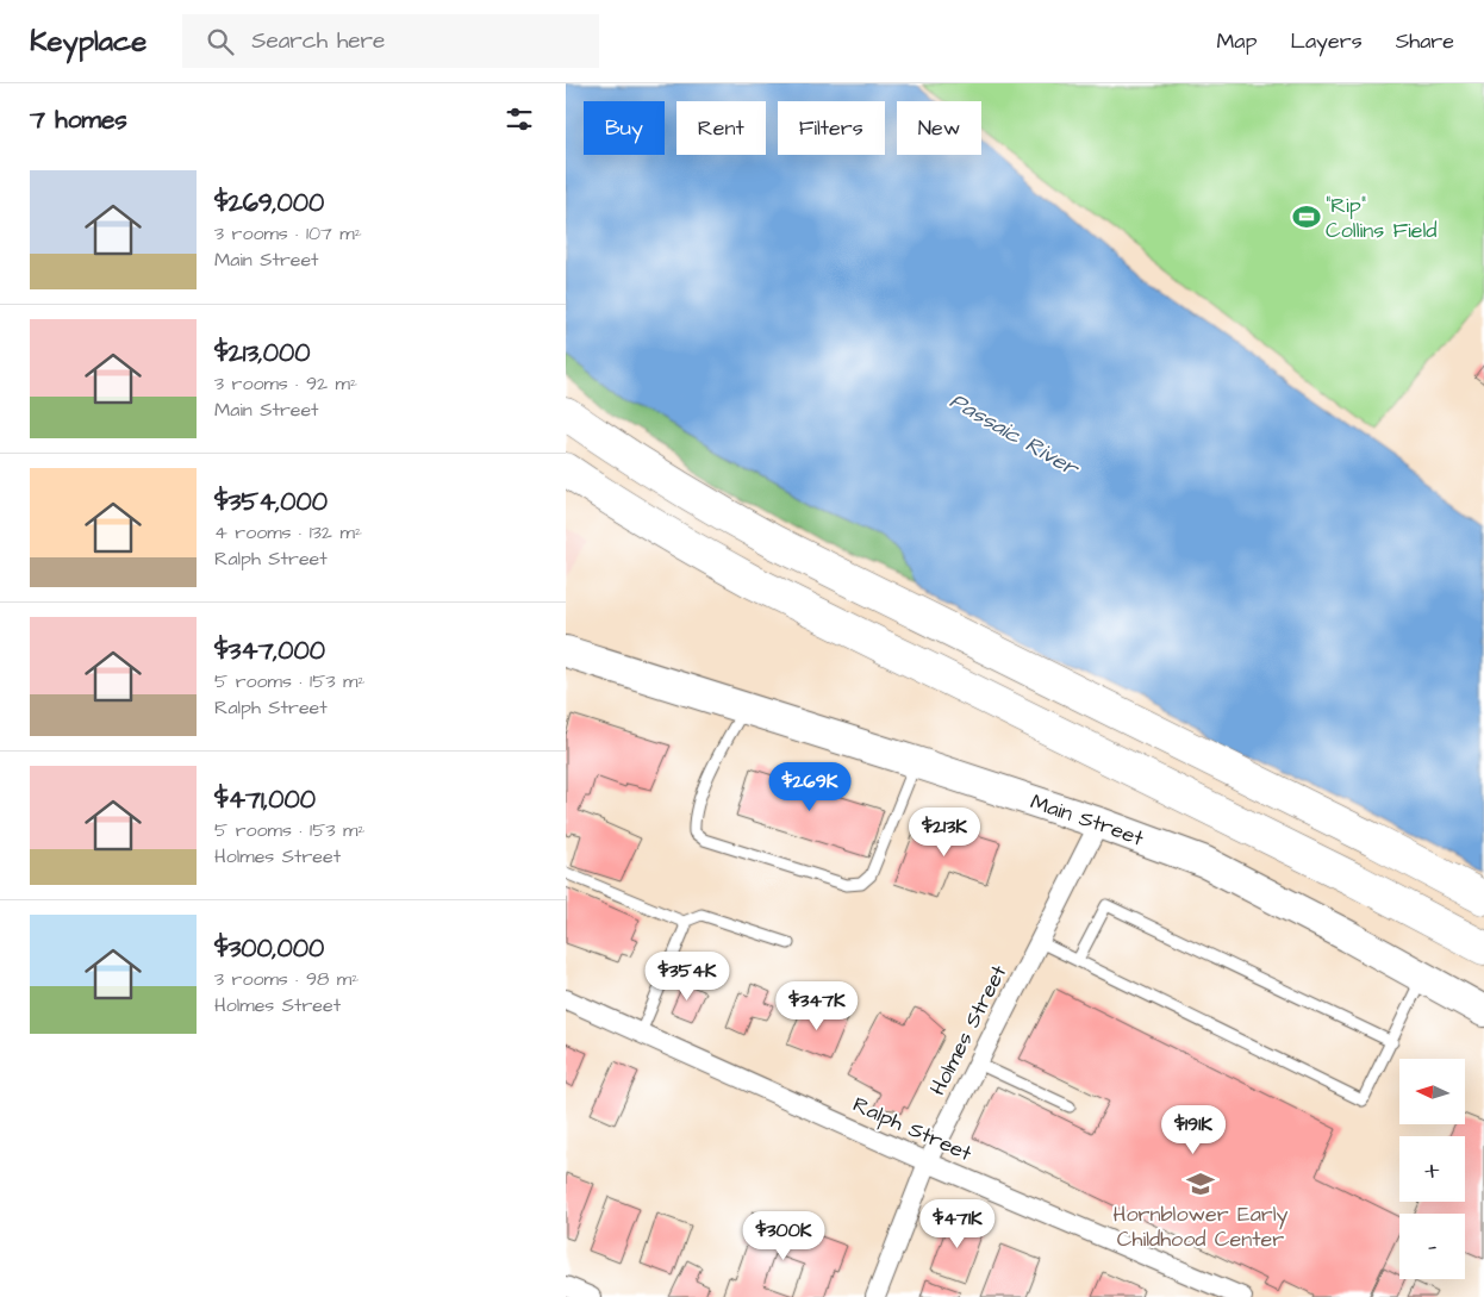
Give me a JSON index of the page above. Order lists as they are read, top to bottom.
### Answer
{
  "streets": {
    "main road": ["Main Street"],
    "street": ["Holmes Street", "Ralph Street"]
  },
  "crossings": [
    ["Main Street", "Holmes Street"],
    ["Holmes Street", "Ralph Street"]
  ],
  "water": ["Passaic River"],
  "places": {
    "sports": ["\"Rip\" Collins Field"],
    "school or university": ["Hornblower Early Childhood Center"]
  },
  "north": "left",
  "page": {
    "header": "Keyplace",
    "search": "Search here",
    "nav": ["Map", "Layers", "Share"],
    "heading": "7 homes",
    "chip": [
      "Buy",
      "Rent",
      "Filters",
      "New"
    ],
    "list": [
      {
        "name": "$269,000",
        "note": "3 rooms · 107 m² · Main Street"
      },
      {
        "name": "$213,000",
        "note": "3 rooms · 92 m² · Main Street"
      },
      {
        "name": "$354,000",
        "note": "4 rooms · 132 m² · Ralph Street"
      },
      {
        "name": "$347,000",
        "note": "5 rooms · 153 m² · Ralph Street"
      },
      {
        "name": "$471,000",
        "note": "5 rooms · 153 m² · Holmes Street"
      },
      {
        "name": "$300,000",
        "note": "3 rooms · 98 m² · Holmes Street"
      }
    ],
    "price": [
      "$269K",
      "$213K",
      "$354K",
      "$347K",
      "$191K",
      "$471K",
      "$300K"
    ],
    "map_buttons": ["+", "−"]
  }
}
